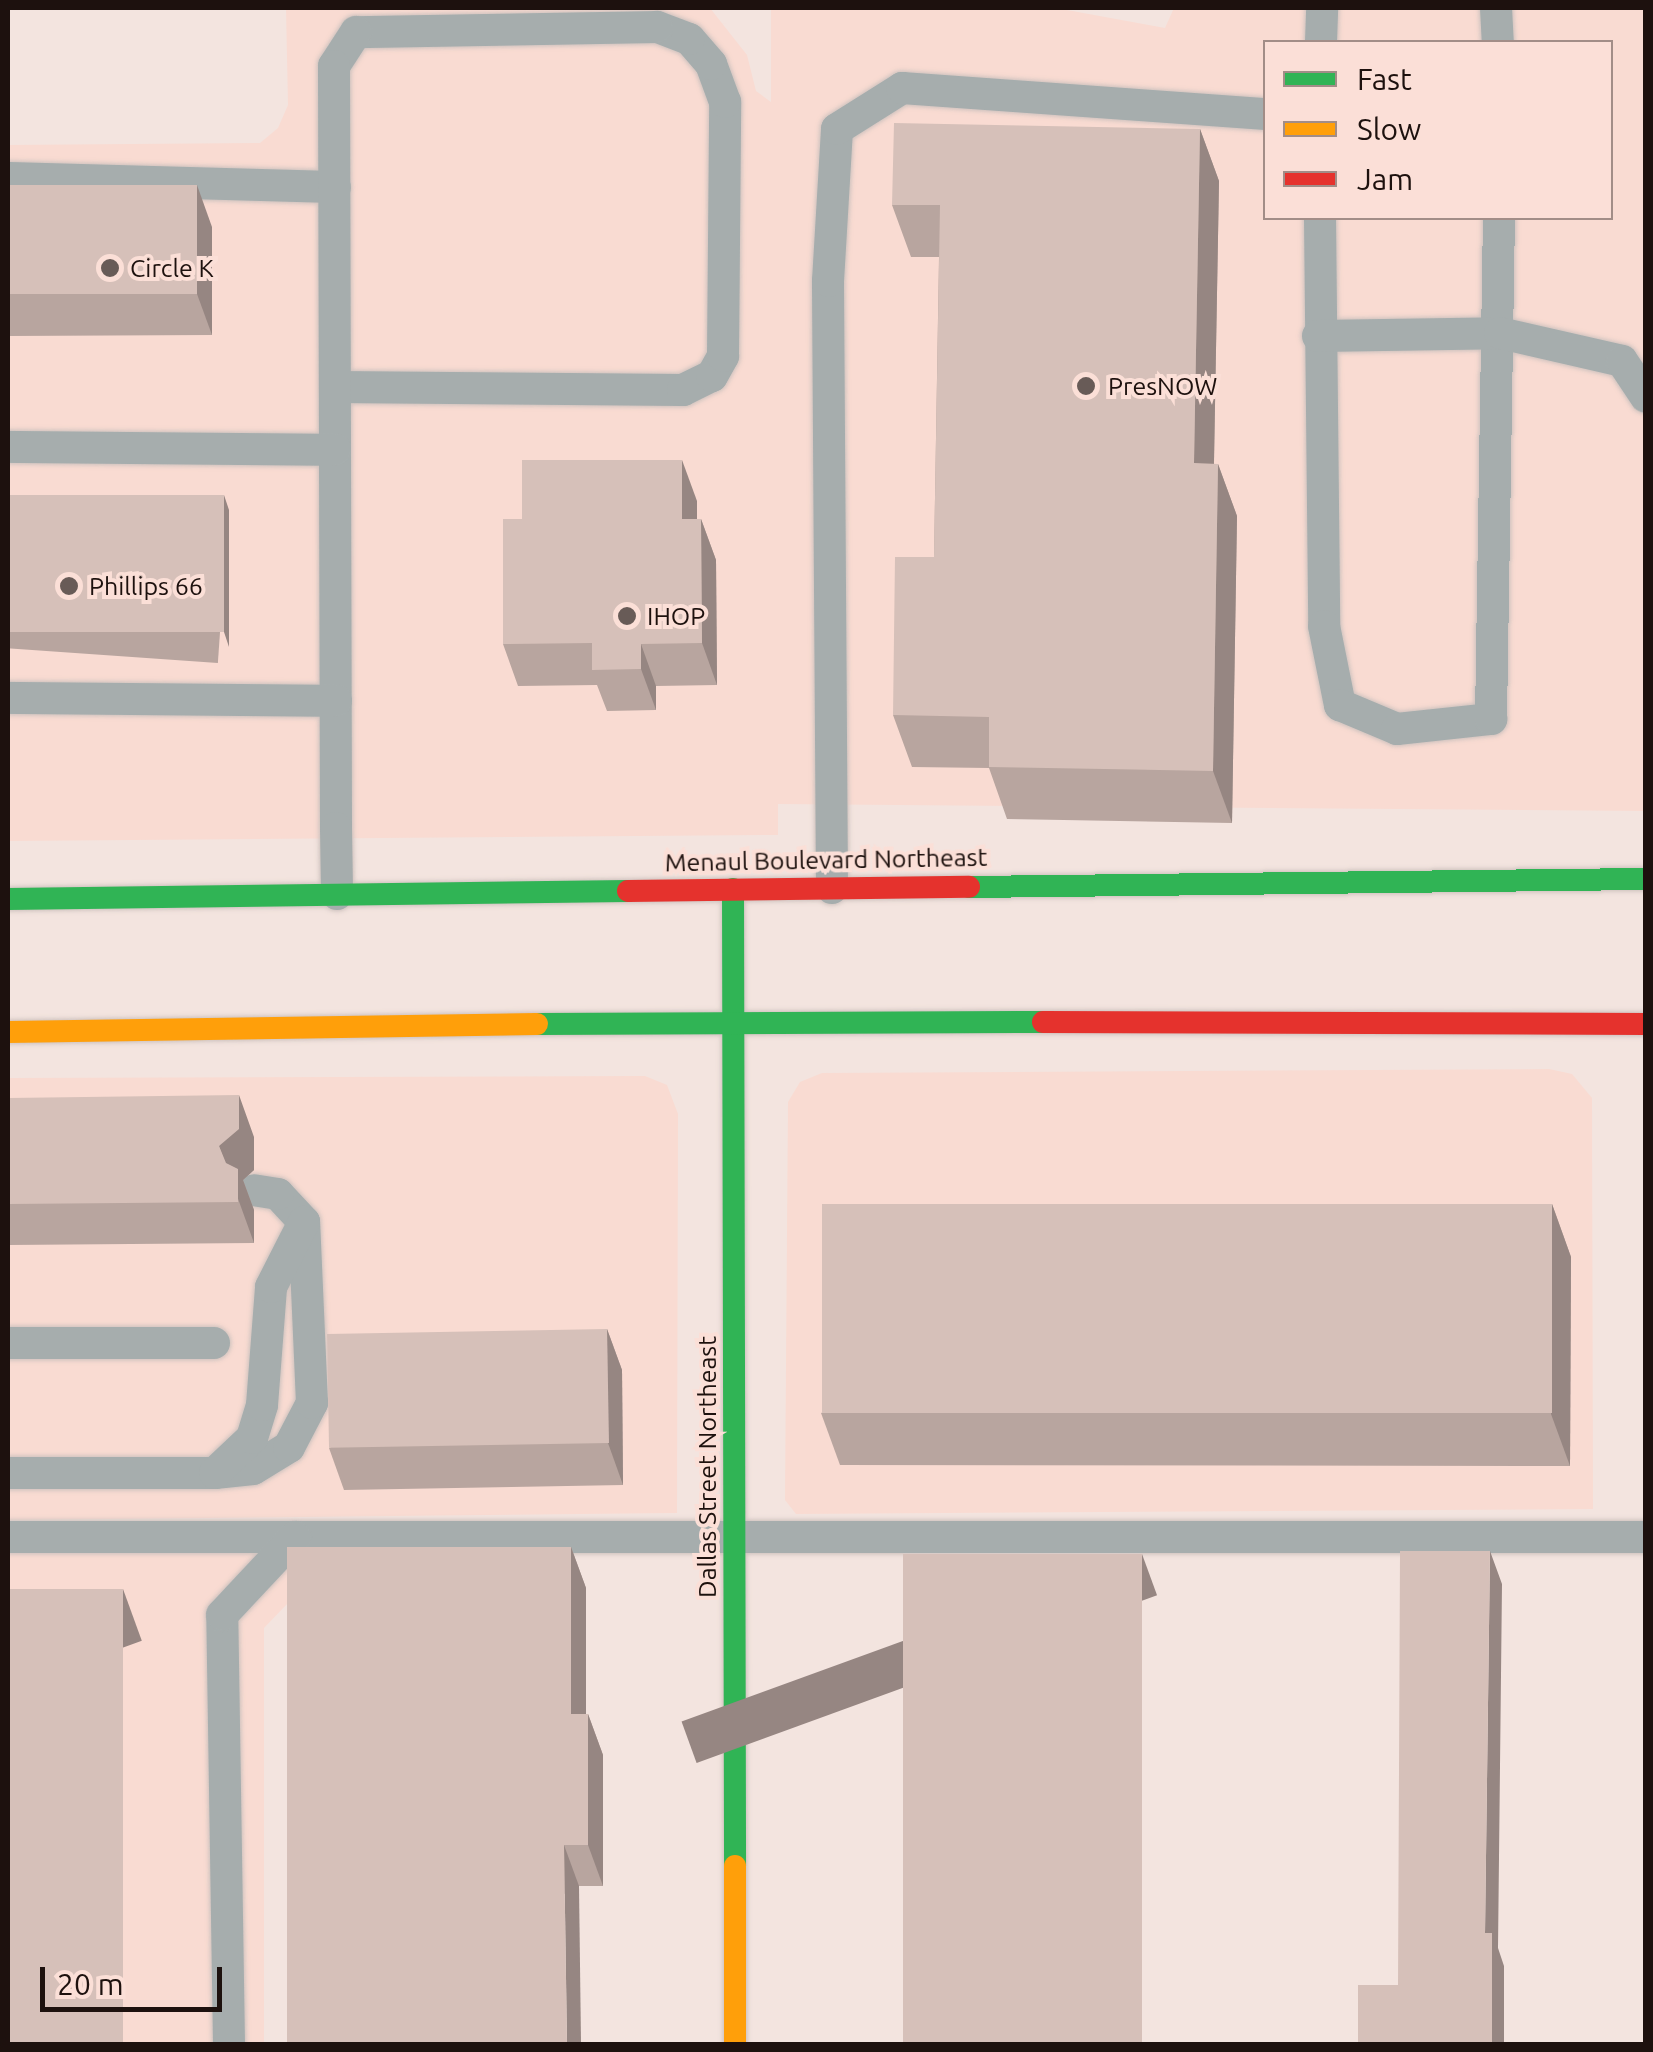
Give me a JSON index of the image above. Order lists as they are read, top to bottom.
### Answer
{
  "streets": {
    "main road": ["Menaul Boulevard Northeast", "Dallas Street Northeast"]
  },
  "crossings": [
    ["Menaul Boulevard Northeast", "Dallas Street Northeast"]
  ],
  "places": [
    "Circle K",
    "PresNOW",
    "Phillips 66",
    "IHOP"
  ],
  "legend": ["Fast", "Slow", "Jam"],
  "scale_bar": "20 m"
}
